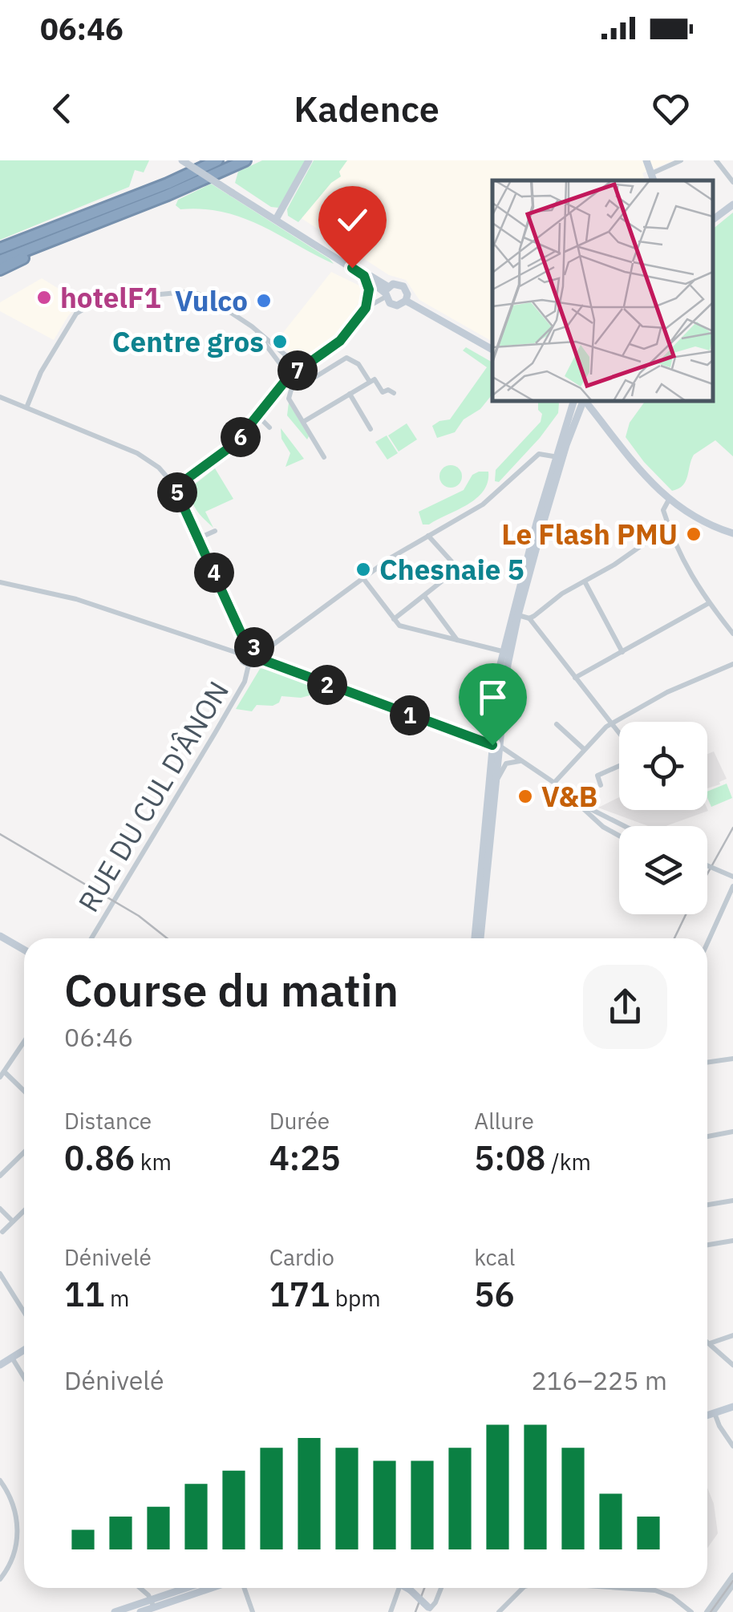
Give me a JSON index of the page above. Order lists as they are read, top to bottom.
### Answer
{
  "streets": {
    "street": ["RUE DU CUL D'ÂNON"]
  },
  "places": [
    "hotelF1",
    "Vulco",
    "Centre gros",
    "Le Flash PMU",
    "Chesnaie 5",
    "V&B"
  ],
  "page": {
    "status": "06:46",
    "header": "Kadence",
    "pins": [
      "7",
      "6",
      "5",
      "4",
      "3",
      "2",
      "1"
    ],
    "heading": ["Course du matin", "06:46"],
    "stats": [
      ["Distance", "0.86 km"],
      ["Durée", "4:25"],
      ["Allure", "5:08 /km"],
      ["Dénivelé", "11 m"],
      ["Cardio", "171 bpm"],
      ["kcal", "56"]
    ],
    "chart": ["Dénivelé", "216–225 m"]
  }
}
